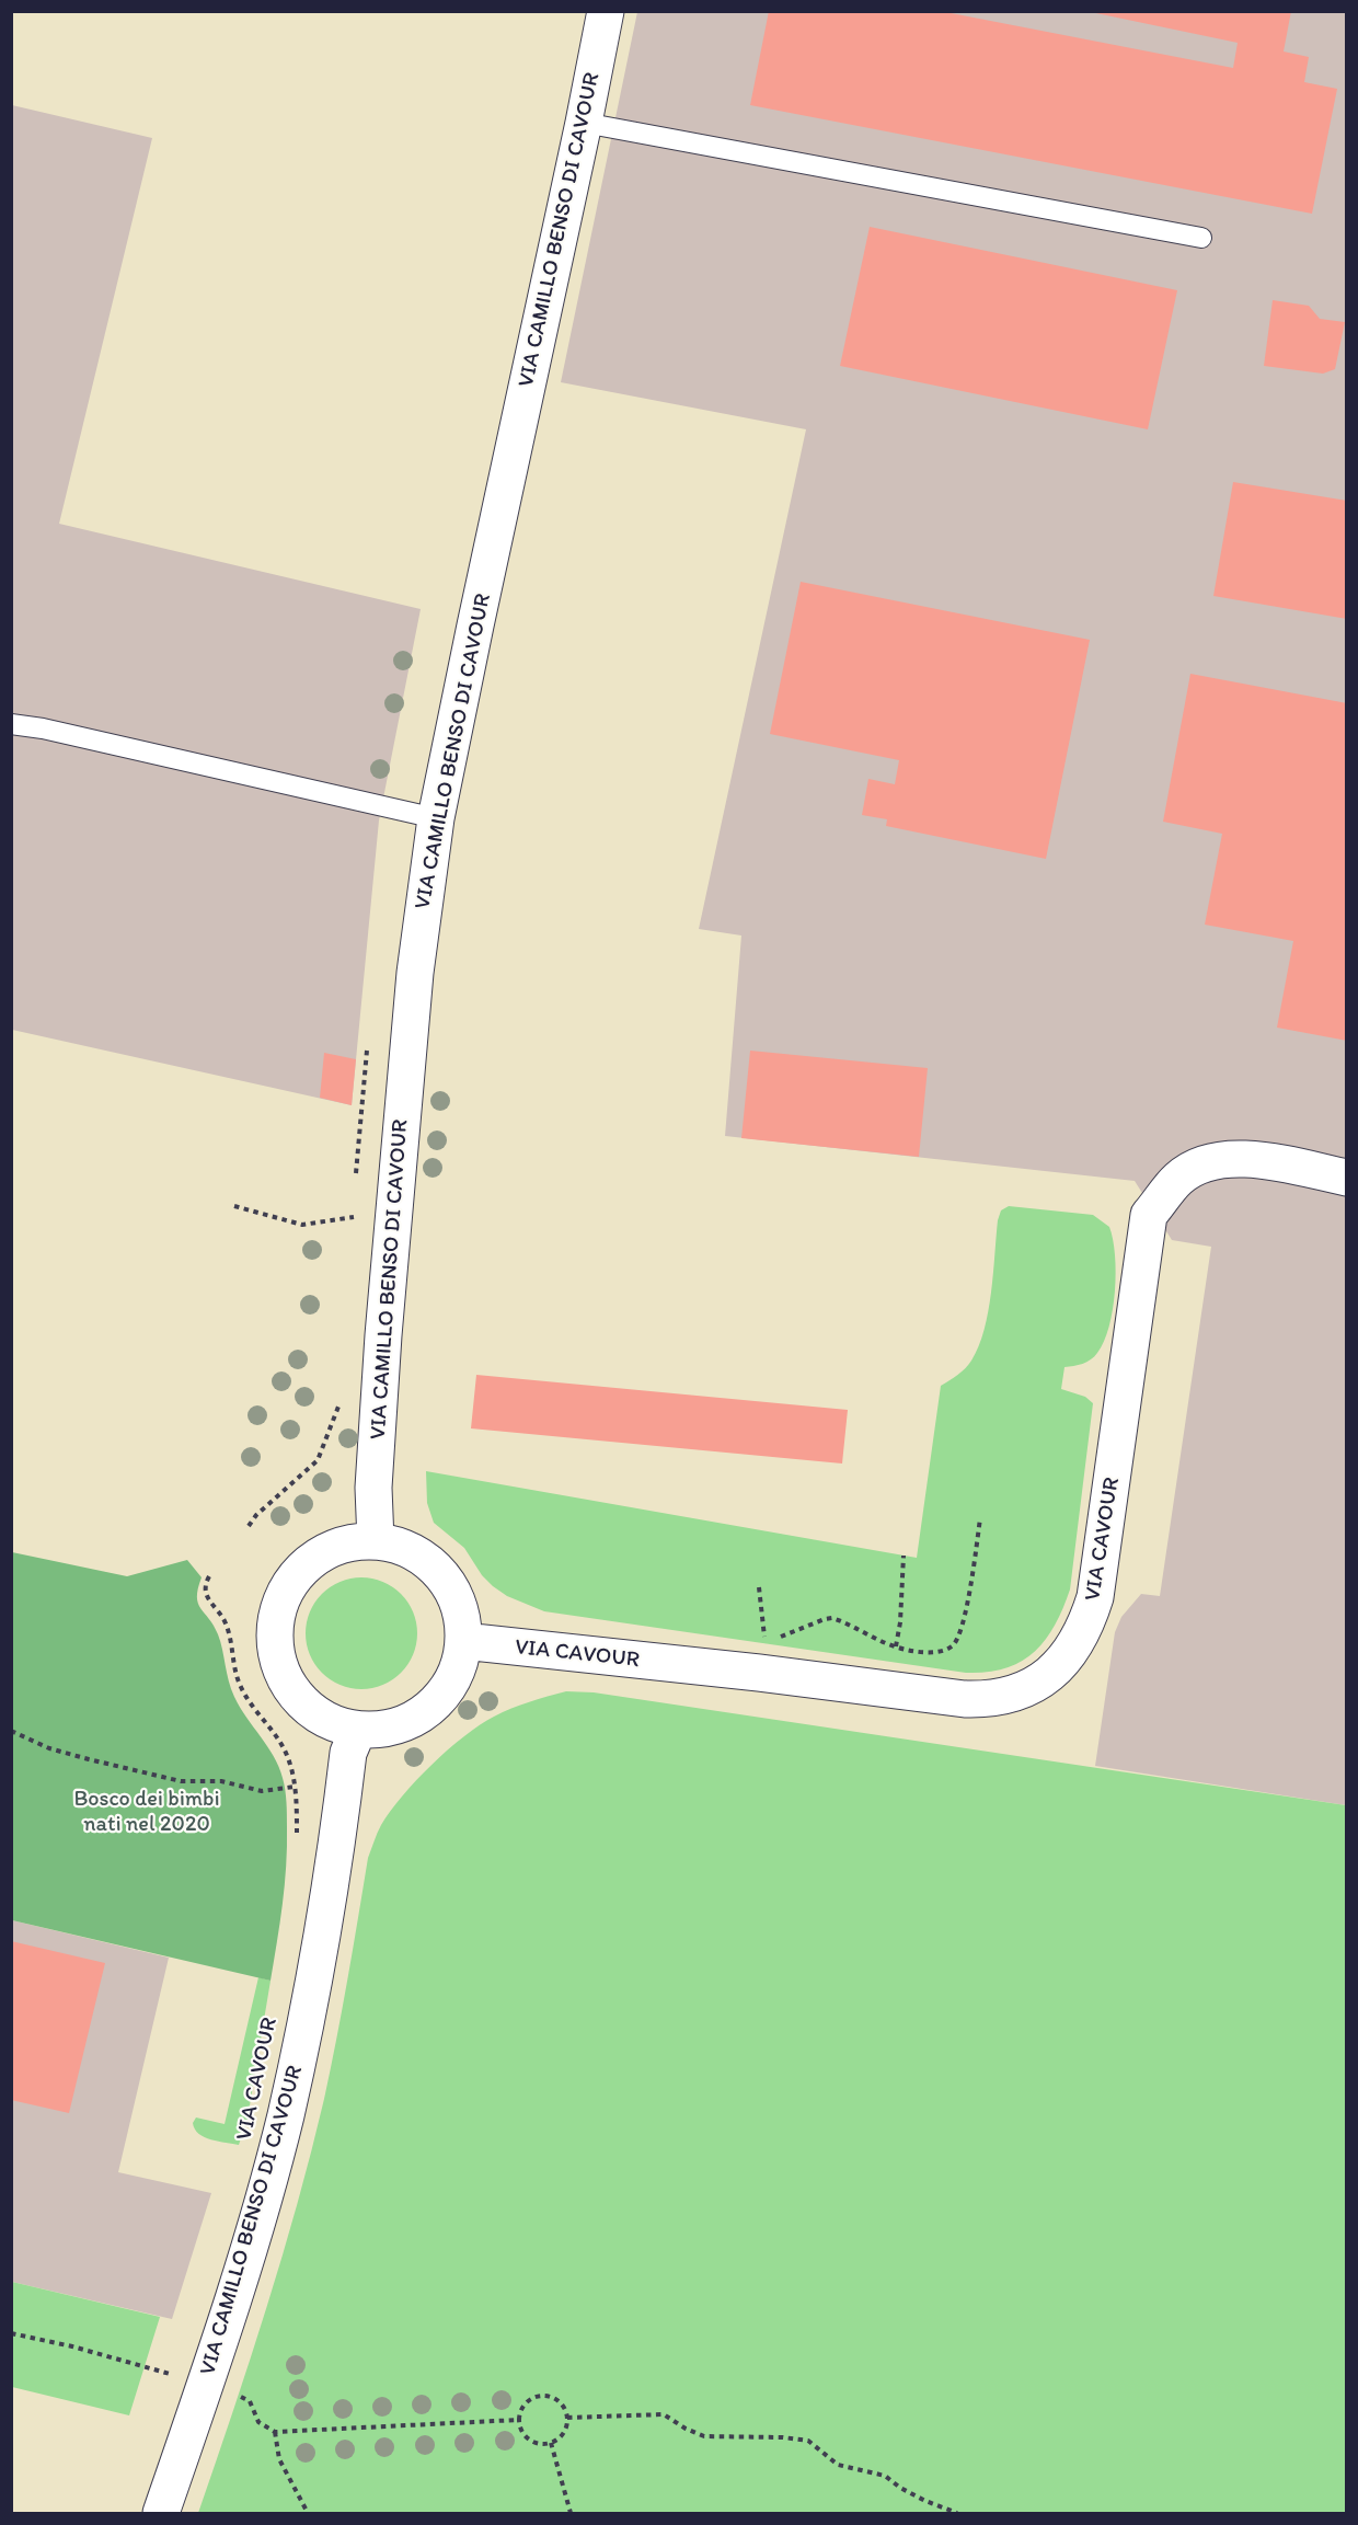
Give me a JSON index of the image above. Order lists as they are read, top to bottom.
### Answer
{
  "streets": {
    "street": ["VIA CAMILLO BENSO DI CAVOUR", "VIA CAVOUR"]
  },
  "crossings": [
    ["VIA CAMILLO BENSO DI CAVOUR", "VIA CAVOUR"]
  ],
  "parks": ["Bosco dei bimbi nati nel 2020"]
}
